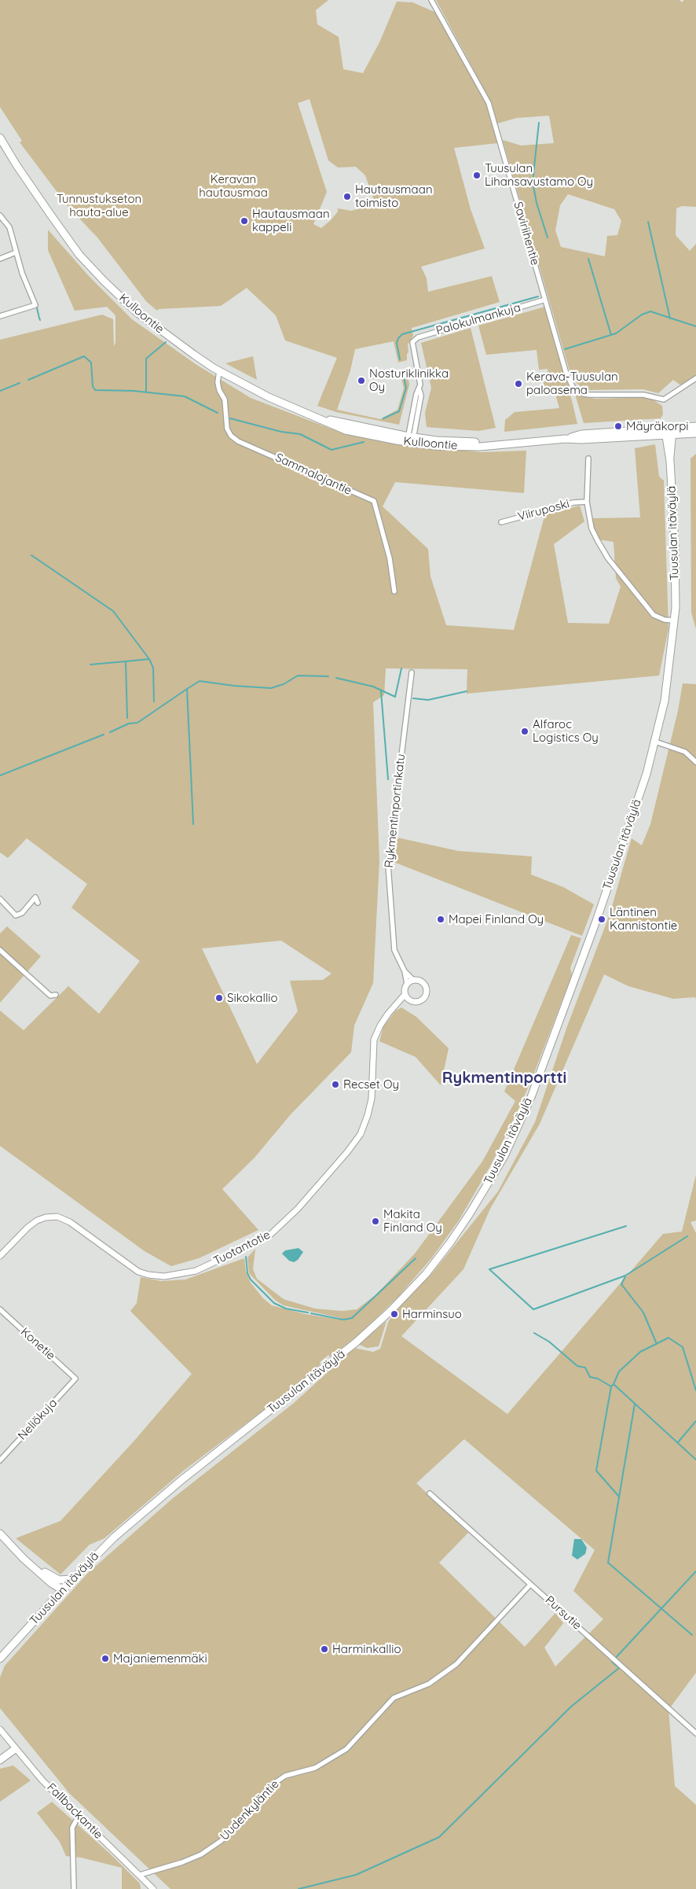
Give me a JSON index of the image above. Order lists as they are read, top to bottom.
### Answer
{
  "streets": {
    "main road": ["Kulloontie", "Tuusulan itäväylä"],
    "street": [
      "Saviriihentie",
      "Palokulmankuja",
      "Sammalojantie",
      "Viiruposki",
      "Rykmentinportinkatu",
      "Tuotantotie",
      "Konetie",
      "Neliökuja",
      "Pursutie",
      "Uudenkyläntie",
      "Fallbackantie"
    ]
  },
  "crossings": [
    ["Saviriihentie", "Palokulmankuja"],
    ["Kulloontie", "Palokulmankuja"],
    ["Kulloontie", "Sammalojantie"],
    ["Kulloontie", "Tuusulan itäväylä"],
    ["Rykmentinportinkatu", "Tuotantotie"],
    ["Konetie", "Neliökuja"],
    ["Pursutie", "Uudenkyläntie"],
    ["Uudenkyläntie", "Fallbackantie"]
  ],
  "districts": ["Rykmentinportti"],
  "parks": ["Keravan hautausmaa", "Tunnustukseton hauta-alue"],
  "places": [
    "Tuusulan Lihansavustamo Oy",
    "Hautausmaan toimisto",
    "Hautausmaan kappeli",
    "Nosturiklinikka Oy",
    "Kerava-Tuusulan paloasema",
    "Mäyräkorpi",
    "Alfaroc Logistics Oy",
    "Mapei Finland Oy",
    "Läntinen Kannistontie",
    "Sikokallio",
    "Recset Oy",
    "Makita Finland Oy",
    "Harminsuo",
    "Harminkallio",
    "Majaniemenmäki"
  ]
}
